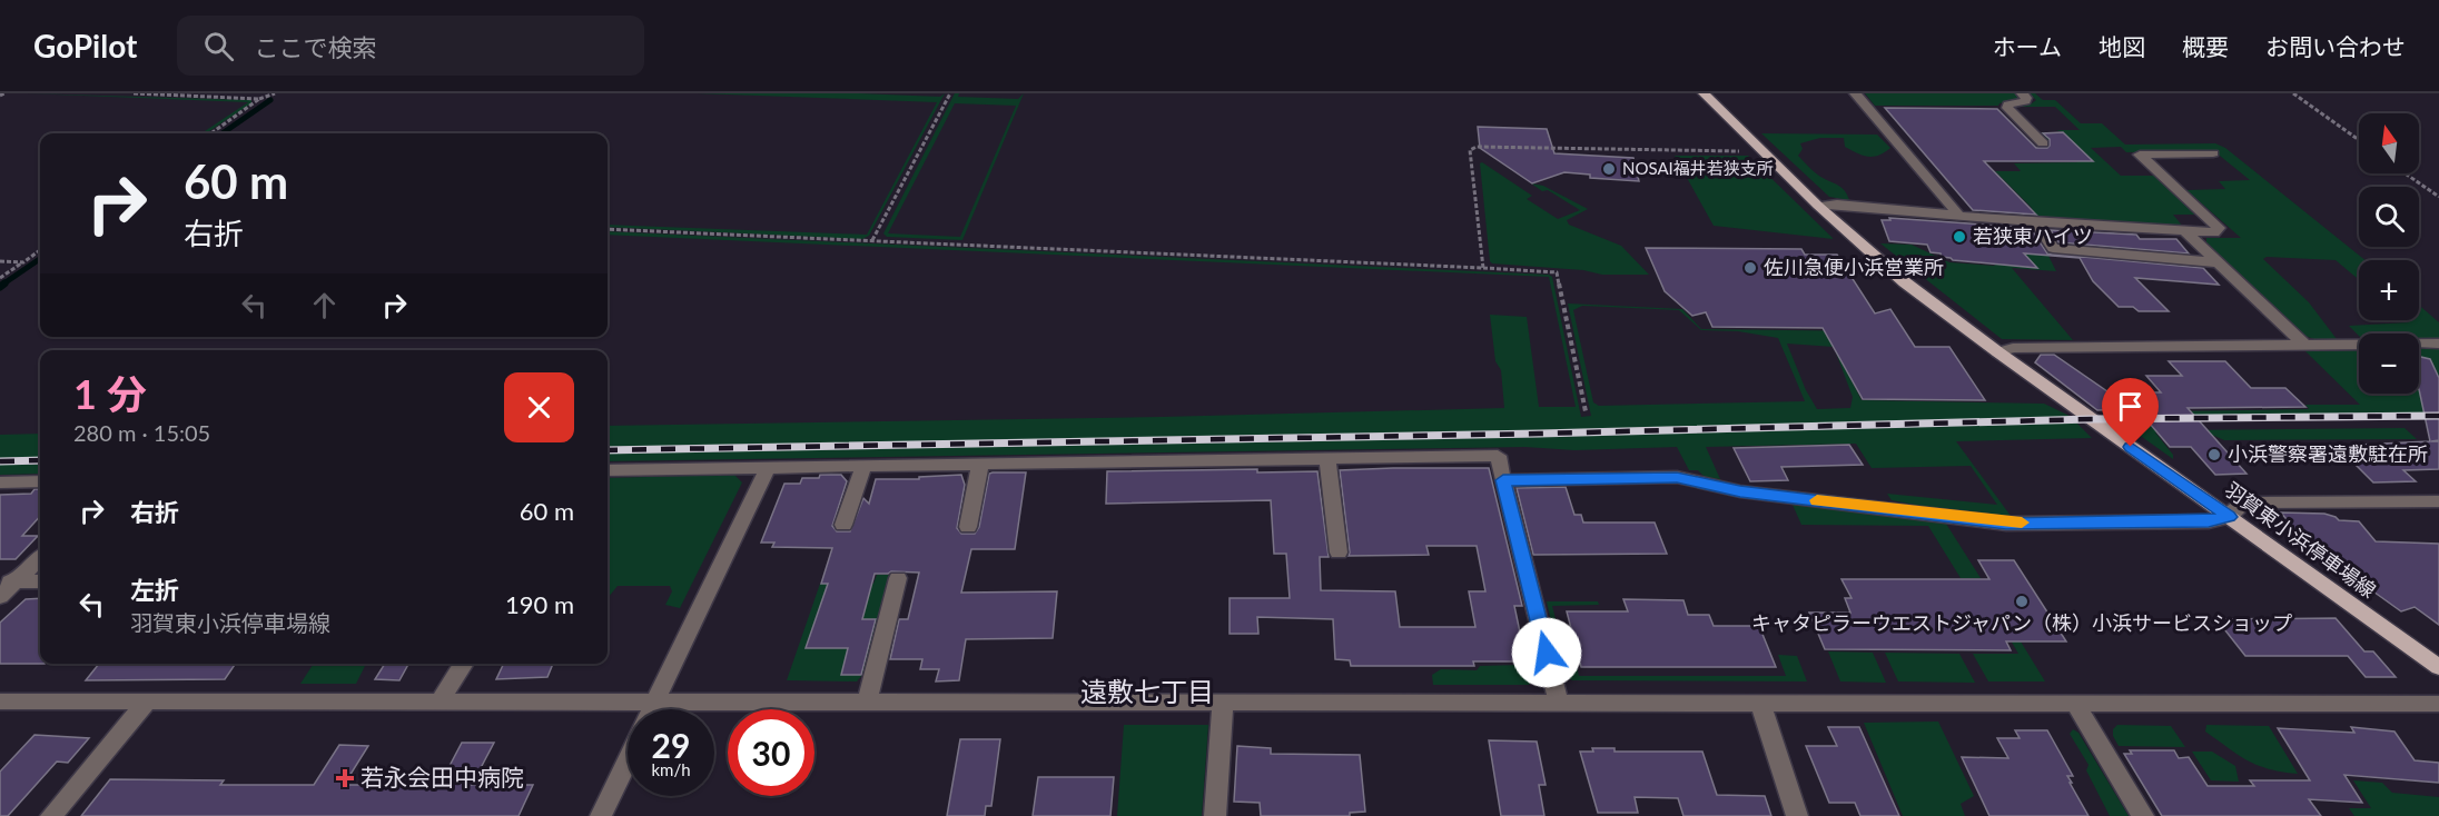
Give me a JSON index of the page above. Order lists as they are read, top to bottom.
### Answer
{
  "streets": {
    "main road": ["羽賀東小浜停車場線"]
  },
  "districts": ["遠敷七丁目"],
  "places": {
    "other": [
      "NOSAI福井若狭支所",
      "若狭東ハイツ",
      "佐川急便小浜営業所",
      "小浜警察署遠敷駐在所",
      "キャタピラーウエストジャパン（株）小浜サービスショップ"
    ],
    "health": ["若永会田中病院"]
  },
  "north": "top",
  "page": {
    "header": "GoPilot",
    "search": "ここで検索",
    "nav": [
      "ホーム",
      "地図",
      "概要",
      "お問い合わせ"
    ],
    "map_buttons": ["+", "−"],
    "turn": ["60 m", "右折"],
    "heading": ["1 分", "280 m · 15:05"],
    "list": [
      {
        "name": "右折",
        "value": "60 m"
      },
      {
        "name": "左折",
        "note": "羽賀東小浜停車場線",
        "value": "190 m"
      }
    ],
    "speed": "29 km/h",
    "limit": "30"
  }
}
